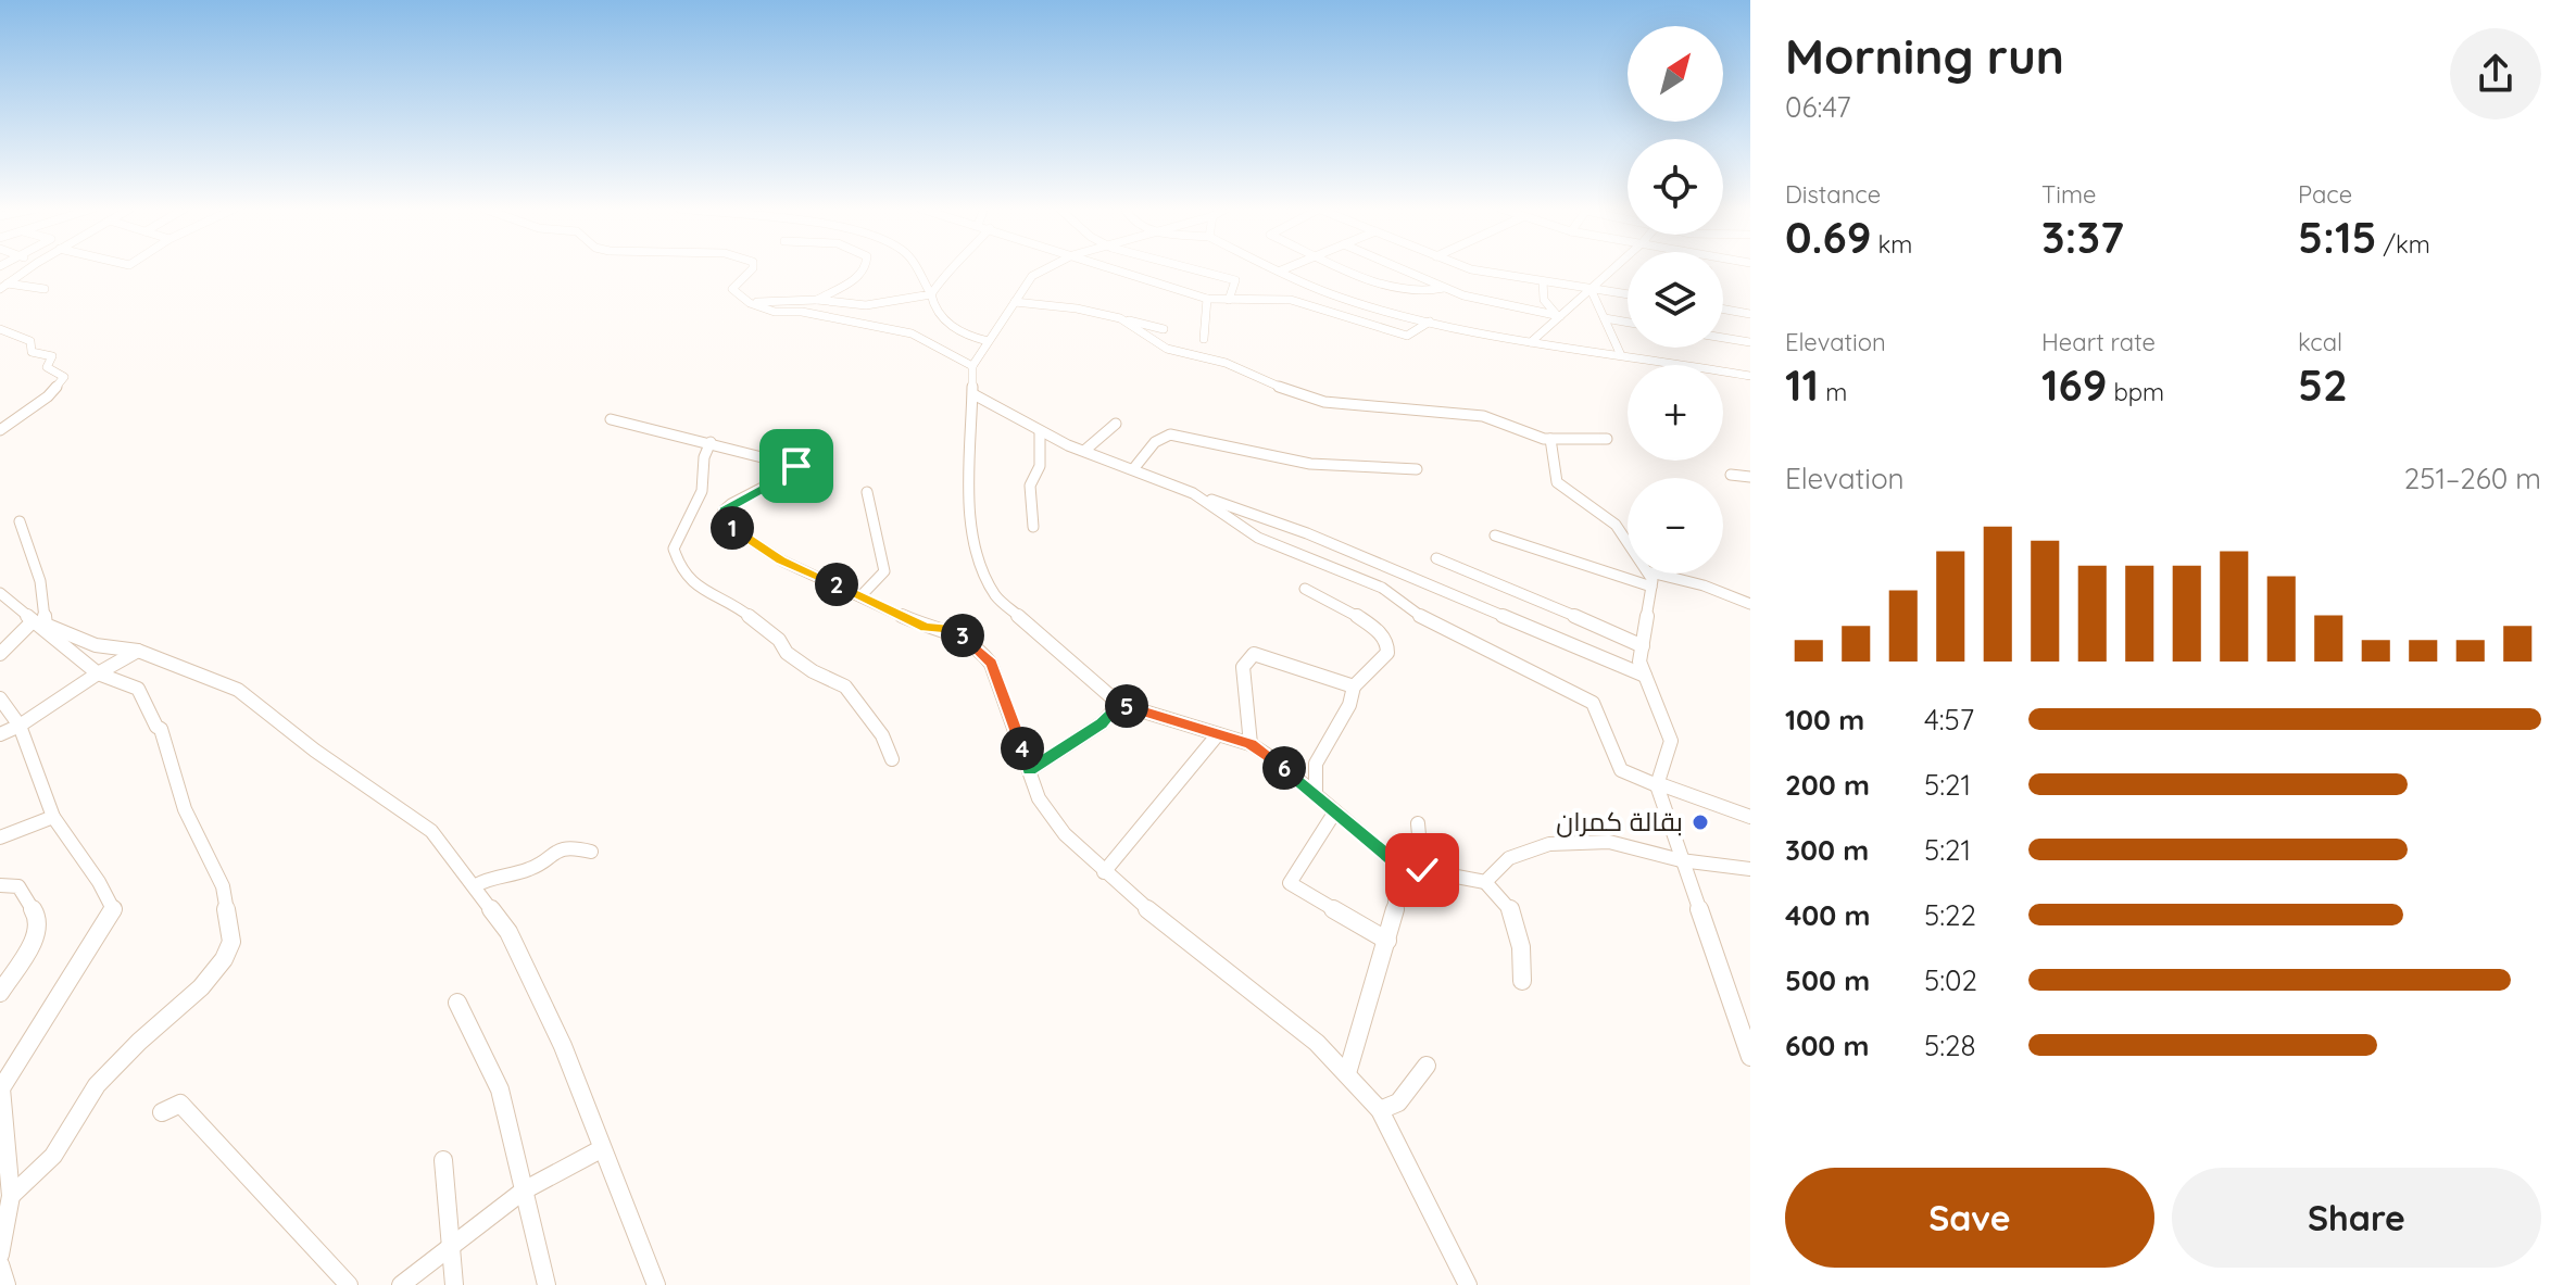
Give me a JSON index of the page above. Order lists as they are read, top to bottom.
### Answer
{
  "places": ["بقالة كمران"],
  "north": "top right",
  "page": {
    "heading": ["Morning run", "06:47"],
    "map_buttons": ["+", "−"],
    "stats": [
      ["Distance", "0.69 km"],
      ["Time", "3:37"],
      ["Pace", "5:15 /km"],
      ["Elevation", "11 m"],
      ["Heart rate", "169 bpm"],
      ["kcal", "52"]
    ],
    "chart": ["Elevation", "251–260 m"],
    "pins": [
      "1",
      "2",
      "3",
      "5",
      "4",
      "6"
    ],
    "list": [
      {
        "name": "100 m",
        "note": "4:57"
      },
      {
        "name": "200 m",
        "note": "5:21"
      },
      {
        "name": "300 m",
        "note": "5:21"
      },
      {
        "name": "400 m",
        "note": "5:22"
      },
      {
        "name": "500 m",
        "note": "5:02"
      },
      {
        "name": "600 m",
        "note": "5:28"
      }
    ],
    "buttons": ["Save", "Share"]
  }
}
